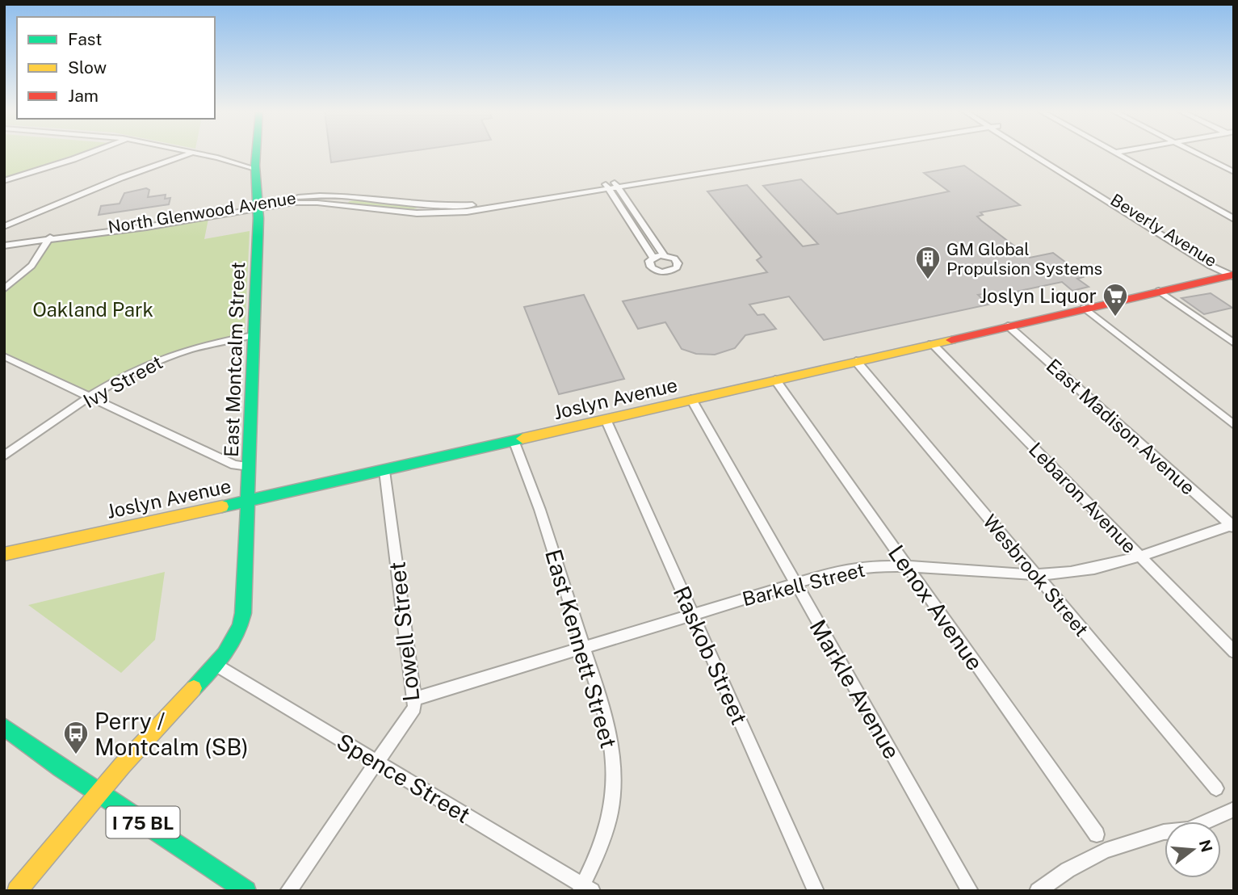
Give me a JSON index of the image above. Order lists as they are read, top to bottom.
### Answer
{
  "streets": {
    "main road": ["East Montcalm Street", "Joslyn Avenue", "I 75 BL"],
    "street": [
      "North Glenwood Avenue",
      "Beverly Avenue",
      "Ivy Street",
      "East Madison Avenue",
      "Lebaron Avenue",
      "Wesbrook Street",
      "Barkell Street",
      "Lenox Avenue",
      "Lowell Street",
      "East Kennett Street",
      "Raskob Street",
      "Markle Avenue",
      "Spence Street"
    ]
  },
  "crossings": [
    ["North Glenwood Avenue", "East Montcalm Street"],
    ["Beverly Avenue", "Joslyn Avenue"],
    ["East Montcalm Street", "Ivy Street"],
    ["East Montcalm Street", "Joslyn Avenue"],
    ["East Montcalm Street", "Spence Street"],
    ["East Montcalm Street", "I 75 BL"],
    ["Joslyn Avenue", "East Madison Avenue"],
    ["Joslyn Avenue", "Lebaron Avenue"],
    ["Joslyn Avenue", "Wesbrook Street"],
    ["Joslyn Avenue", "Lenox Avenue"],
    ["Joslyn Avenue", "Lowell Street"],
    ["Joslyn Avenue", "East Kennett Street"],
    ["Joslyn Avenue", "Raskob Street"],
    ["Joslyn Avenue", "Markle Avenue"],
    ["East Madison Avenue", "Barkell Street"],
    ["Lebaron Avenue", "Barkell Street"],
    ["Wesbrook Street", "Barkell Street"],
    ["Barkell Street", "Lenox Avenue"],
    ["Barkell Street", "Lowell Street"],
    ["Barkell Street", "East Kennett Street"],
    ["Barkell Street", "Raskob Street"],
    ["Barkell Street", "Markle Avenue"],
    ["Lowell Street", "Spence Street"],
    ["East Kennett Street", "Spence Street"]
  ],
  "parks": ["Oakland Park"],
  "places": {
    "building": ["GM Global Propulsion Systems"],
    "supermarket": ["Joslyn Liquor"],
    "bus stop": ["Perry / Montcalm (SB)"]
  },
  "legend": ["Fast", "Slow", "Jam"],
  "north": "right"
}
